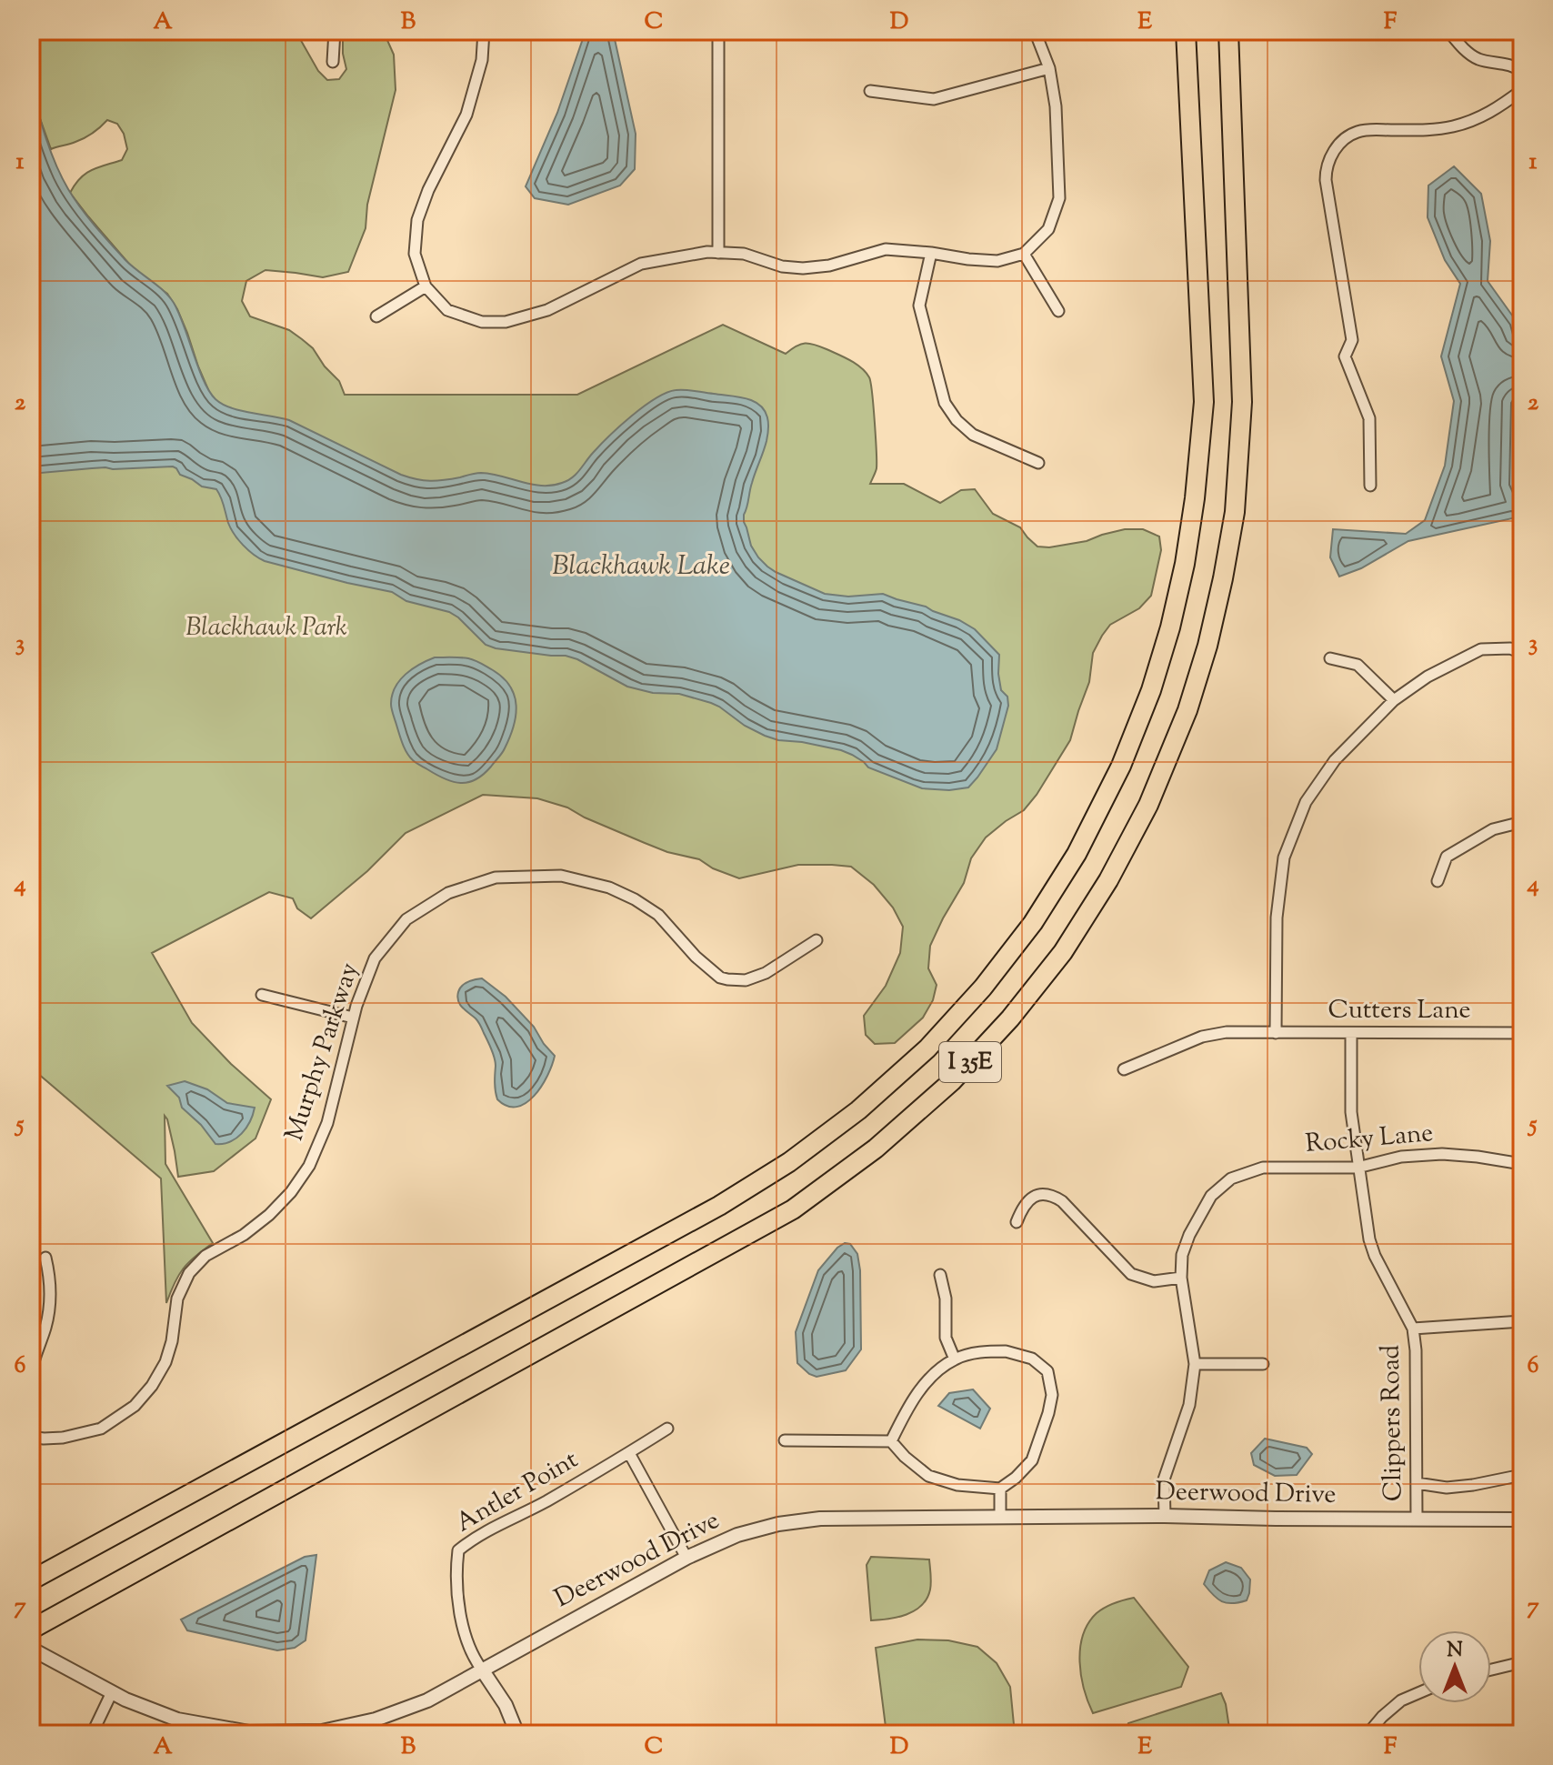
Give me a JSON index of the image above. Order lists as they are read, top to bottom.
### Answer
{
  "streets": {
    "highway": ["I 35E"],
    "street": [
      "Cutters Lane",
      "Murphy Parkway",
      "Rocky Lane",
      "Clippers Road",
      "Antler Point",
      "Deerwood Drive"
    ]
  },
  "crossings": [
    ["Cutters Lane", "Clippers Road"],
    ["Rocky Lane", "Clippers Road"],
    ["Rocky Lane", "Deerwood Drive"],
    ["Clippers Road", "Deerwood Drive"],
    ["Antler Point", "Deerwood Drive"]
  ],
  "water": ["Blackhawk Lake"],
  "parks": ["Blackhawk Park"],
  "north": "top",
  "grid": {
    "columns": [
      "A",
      "B",
      "C",
      "D",
      "E",
      "F"
    ],
    "rows": [
      "1",
      "2",
      "3",
      "4",
      "5",
      "6",
      "7"
    ]
  }
}
